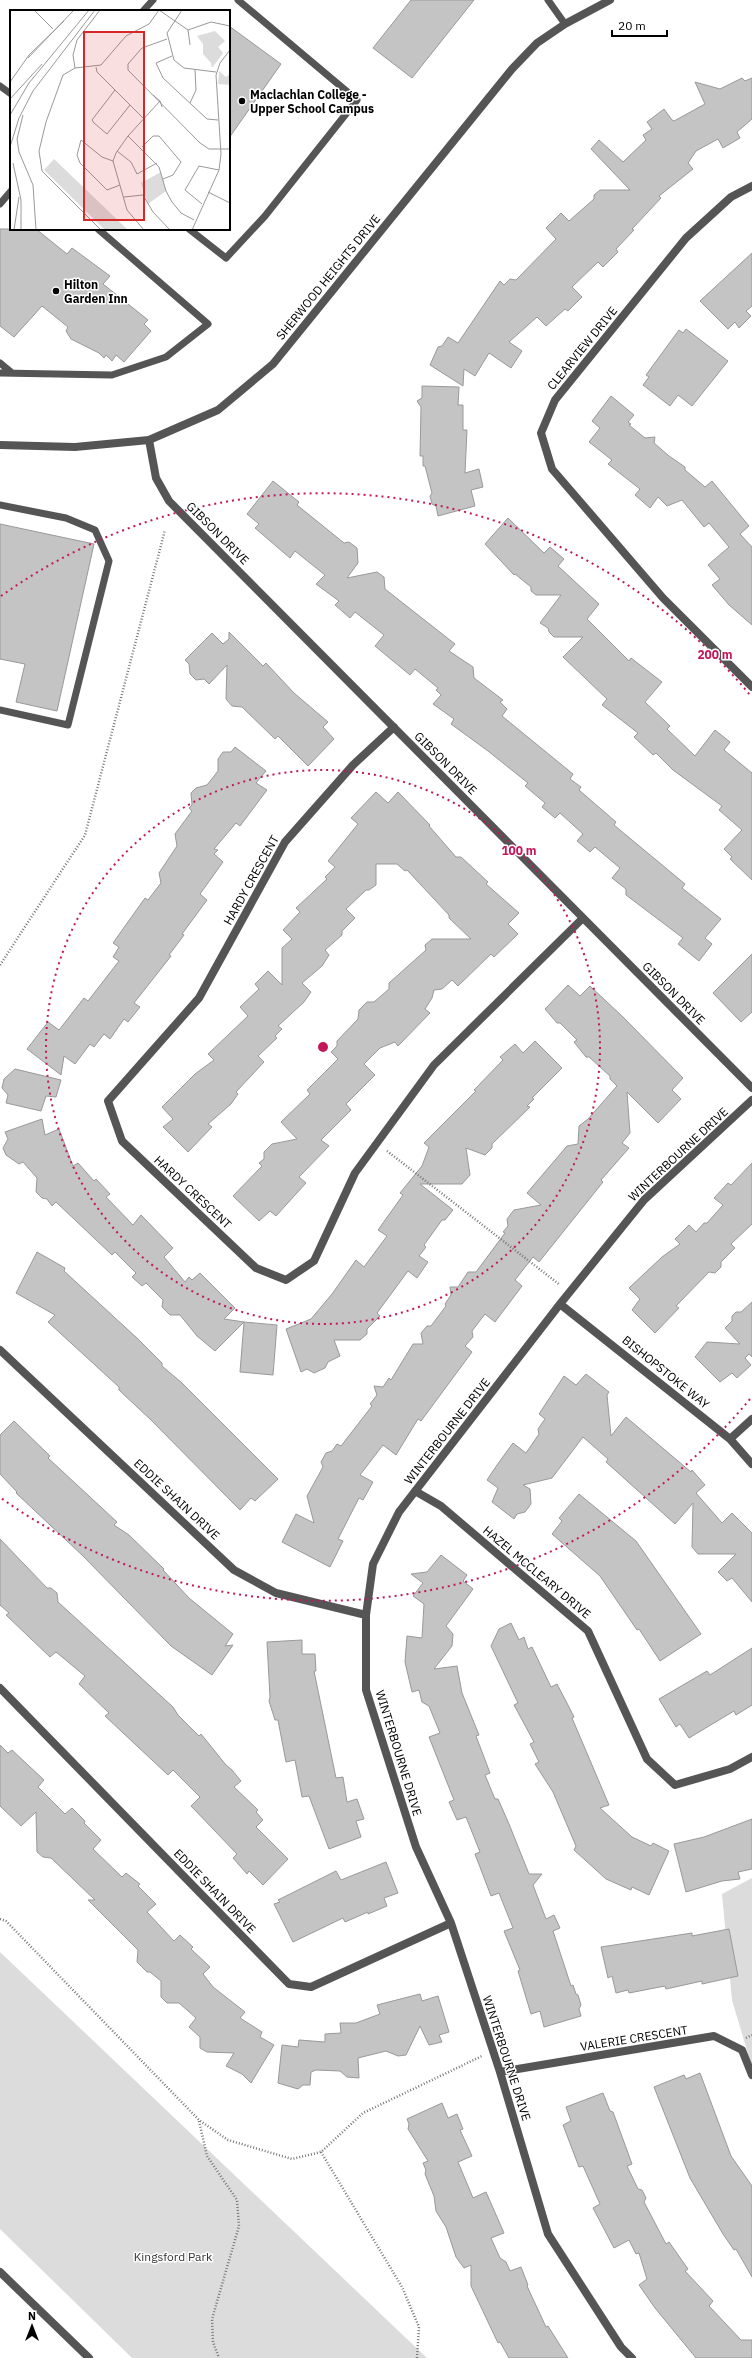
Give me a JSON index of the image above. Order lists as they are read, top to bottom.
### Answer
{
  "streets": {
    "street": [
      "SHERWOOD HEIGHTS DRIVE",
      "CLEARVIEW DRIVE",
      "GIBSON DRIVE",
      "HARDY CRESCENT",
      "WINTERBOURNE DRIVE",
      "BISHOPSTOKE WAY",
      "EDDIE SHAIN DRIVE",
      "HAZEL MCCLEARY DRIVE",
      "VALERIE CRESCENT"
    ]
  },
  "crossings": [
    ["SHERWOOD HEIGHTS DRIVE", "GIBSON DRIVE"],
    ["GIBSON DRIVE", "HARDY CRESCENT"],
    ["WINTERBOURNE DRIVE", "BISHOPSTOKE WAY"],
    ["WINTERBOURNE DRIVE", "EDDIE SHAIN DRIVE"],
    ["WINTERBOURNE DRIVE", "HAZEL MCCLEARY DRIVE"],
    ["WINTERBOURNE DRIVE", "VALERIE CRESCENT"]
  ],
  "parks": ["Kingsford Park"],
  "places": ["Maclachlan College - Upper School Campus", "Hilton Garden Inn"],
  "scale_bar": "20 m",
  "north": "top",
  "rings": ["200 m", "100 m"]
}
